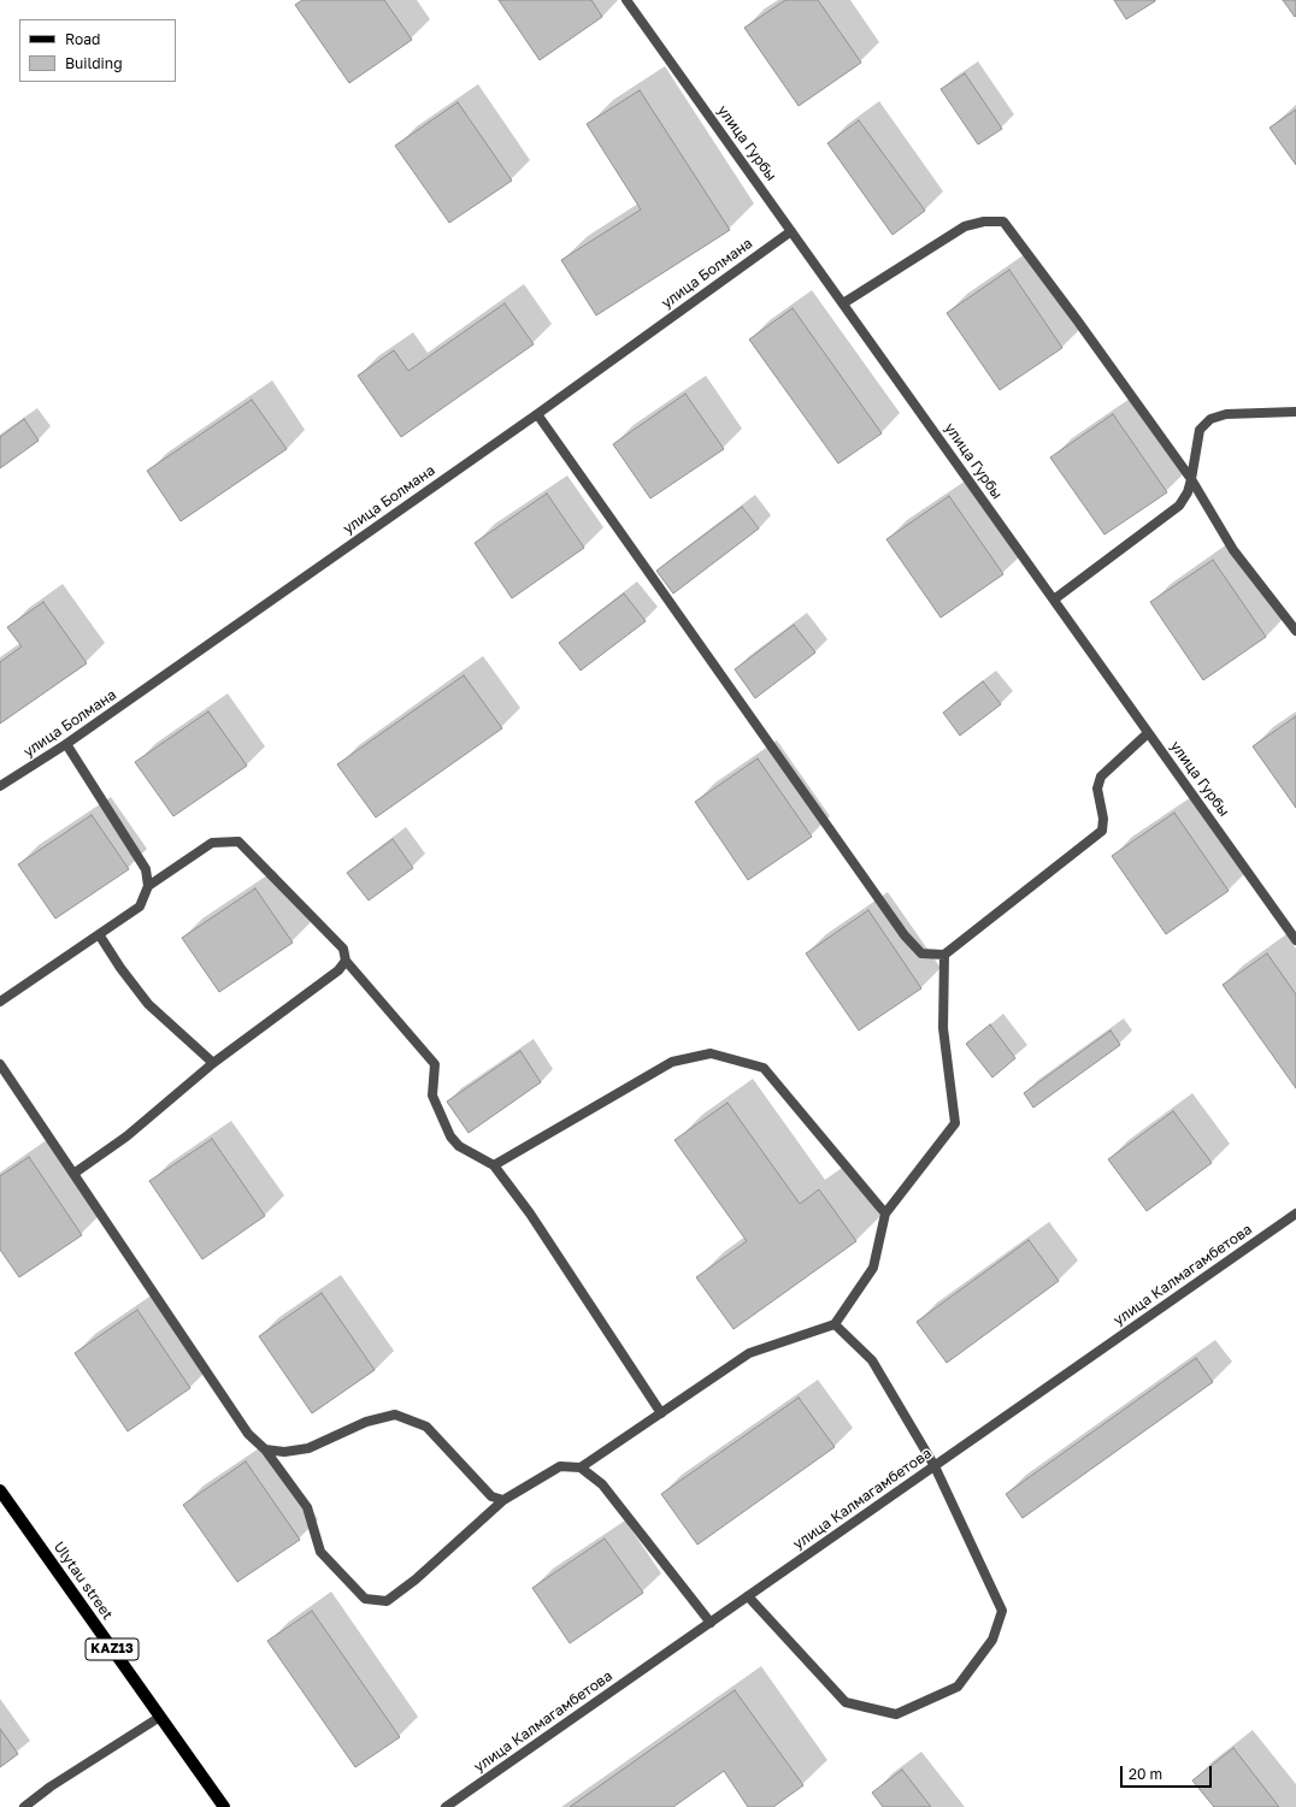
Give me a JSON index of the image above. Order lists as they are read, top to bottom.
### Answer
{
  "streets": {
    "main road": ["Ulytau street", "KAZ13"],
    "street": ["улица Гурбы", "улица Болмана", "улица Калмагамбетова"]
  },
  "crossings": [
    ["улица Гурбы", "улица Болмана"]
  ],
  "legend": ["Road", "Building"],
  "scale_bar": "20 m"
}
